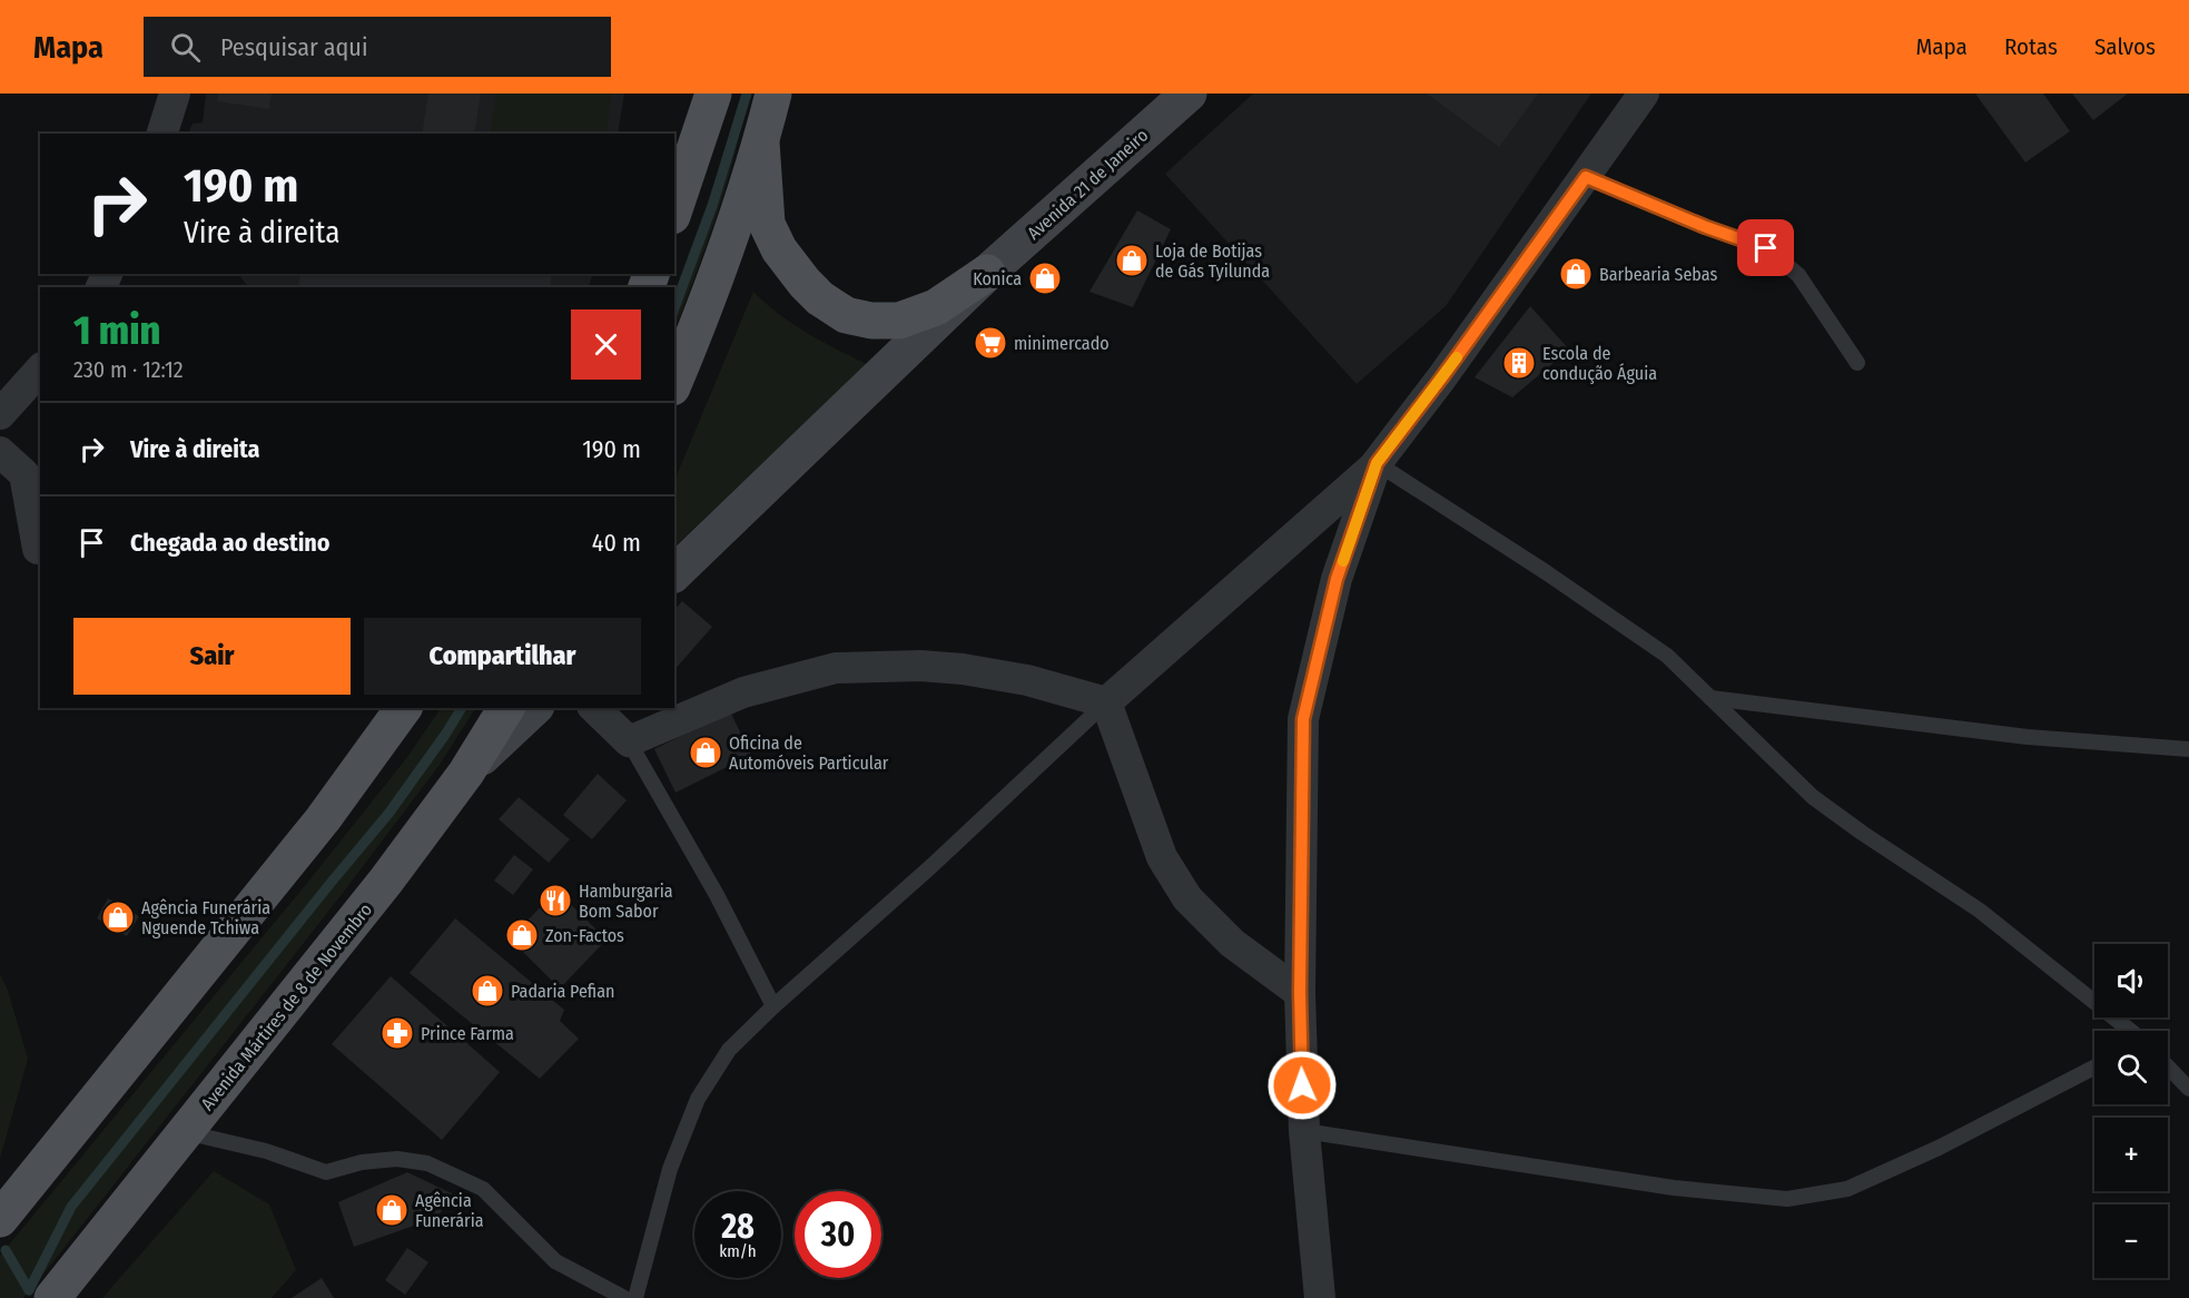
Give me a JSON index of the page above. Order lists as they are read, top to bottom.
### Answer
{
  "streets": {
    "main road": ["Avenida 21 de Janeiro", "Avenida Mártires de 8 de Novembro"]
  },
  "places": {
    "shop": [
      "Loja de Botijas de Gás Tyilunda",
      "Barbearia Sebas",
      "Konica",
      "Oficina de Automóveis Particular",
      "Agência Funerária Nguende Tchiwa",
      "Zon-Factos",
      "Padaria Pefian",
      "Agência Funerária"
    ],
    "supermarket": ["minimercado"],
    "building": ["Escola de condução Águia"],
    "restaurant": ["Hamburgaria Bom Sabor"],
    "pharmacy": ["Prince Farma"]
  },
  "page": {
    "header": "Mapa",
    "search": "Pesquisar aqui",
    "nav": ["Mapa", "Rotas", "Salvos"],
    "turn": ["190 m", "Vire à direita"],
    "heading": ["1 min", "230 m · 12:12"],
    "list": [
      {
        "name": "Vire à direita",
        "value": "190 m"
      },
      {
        "name": "Chegada ao destino",
        "value": "40 m"
      }
    ],
    "buttons": ["Sair", "Compartilhar"],
    "map_buttons": ["+", "−"],
    "speed": "28 km/h",
    "limit": "30"
  }
}
